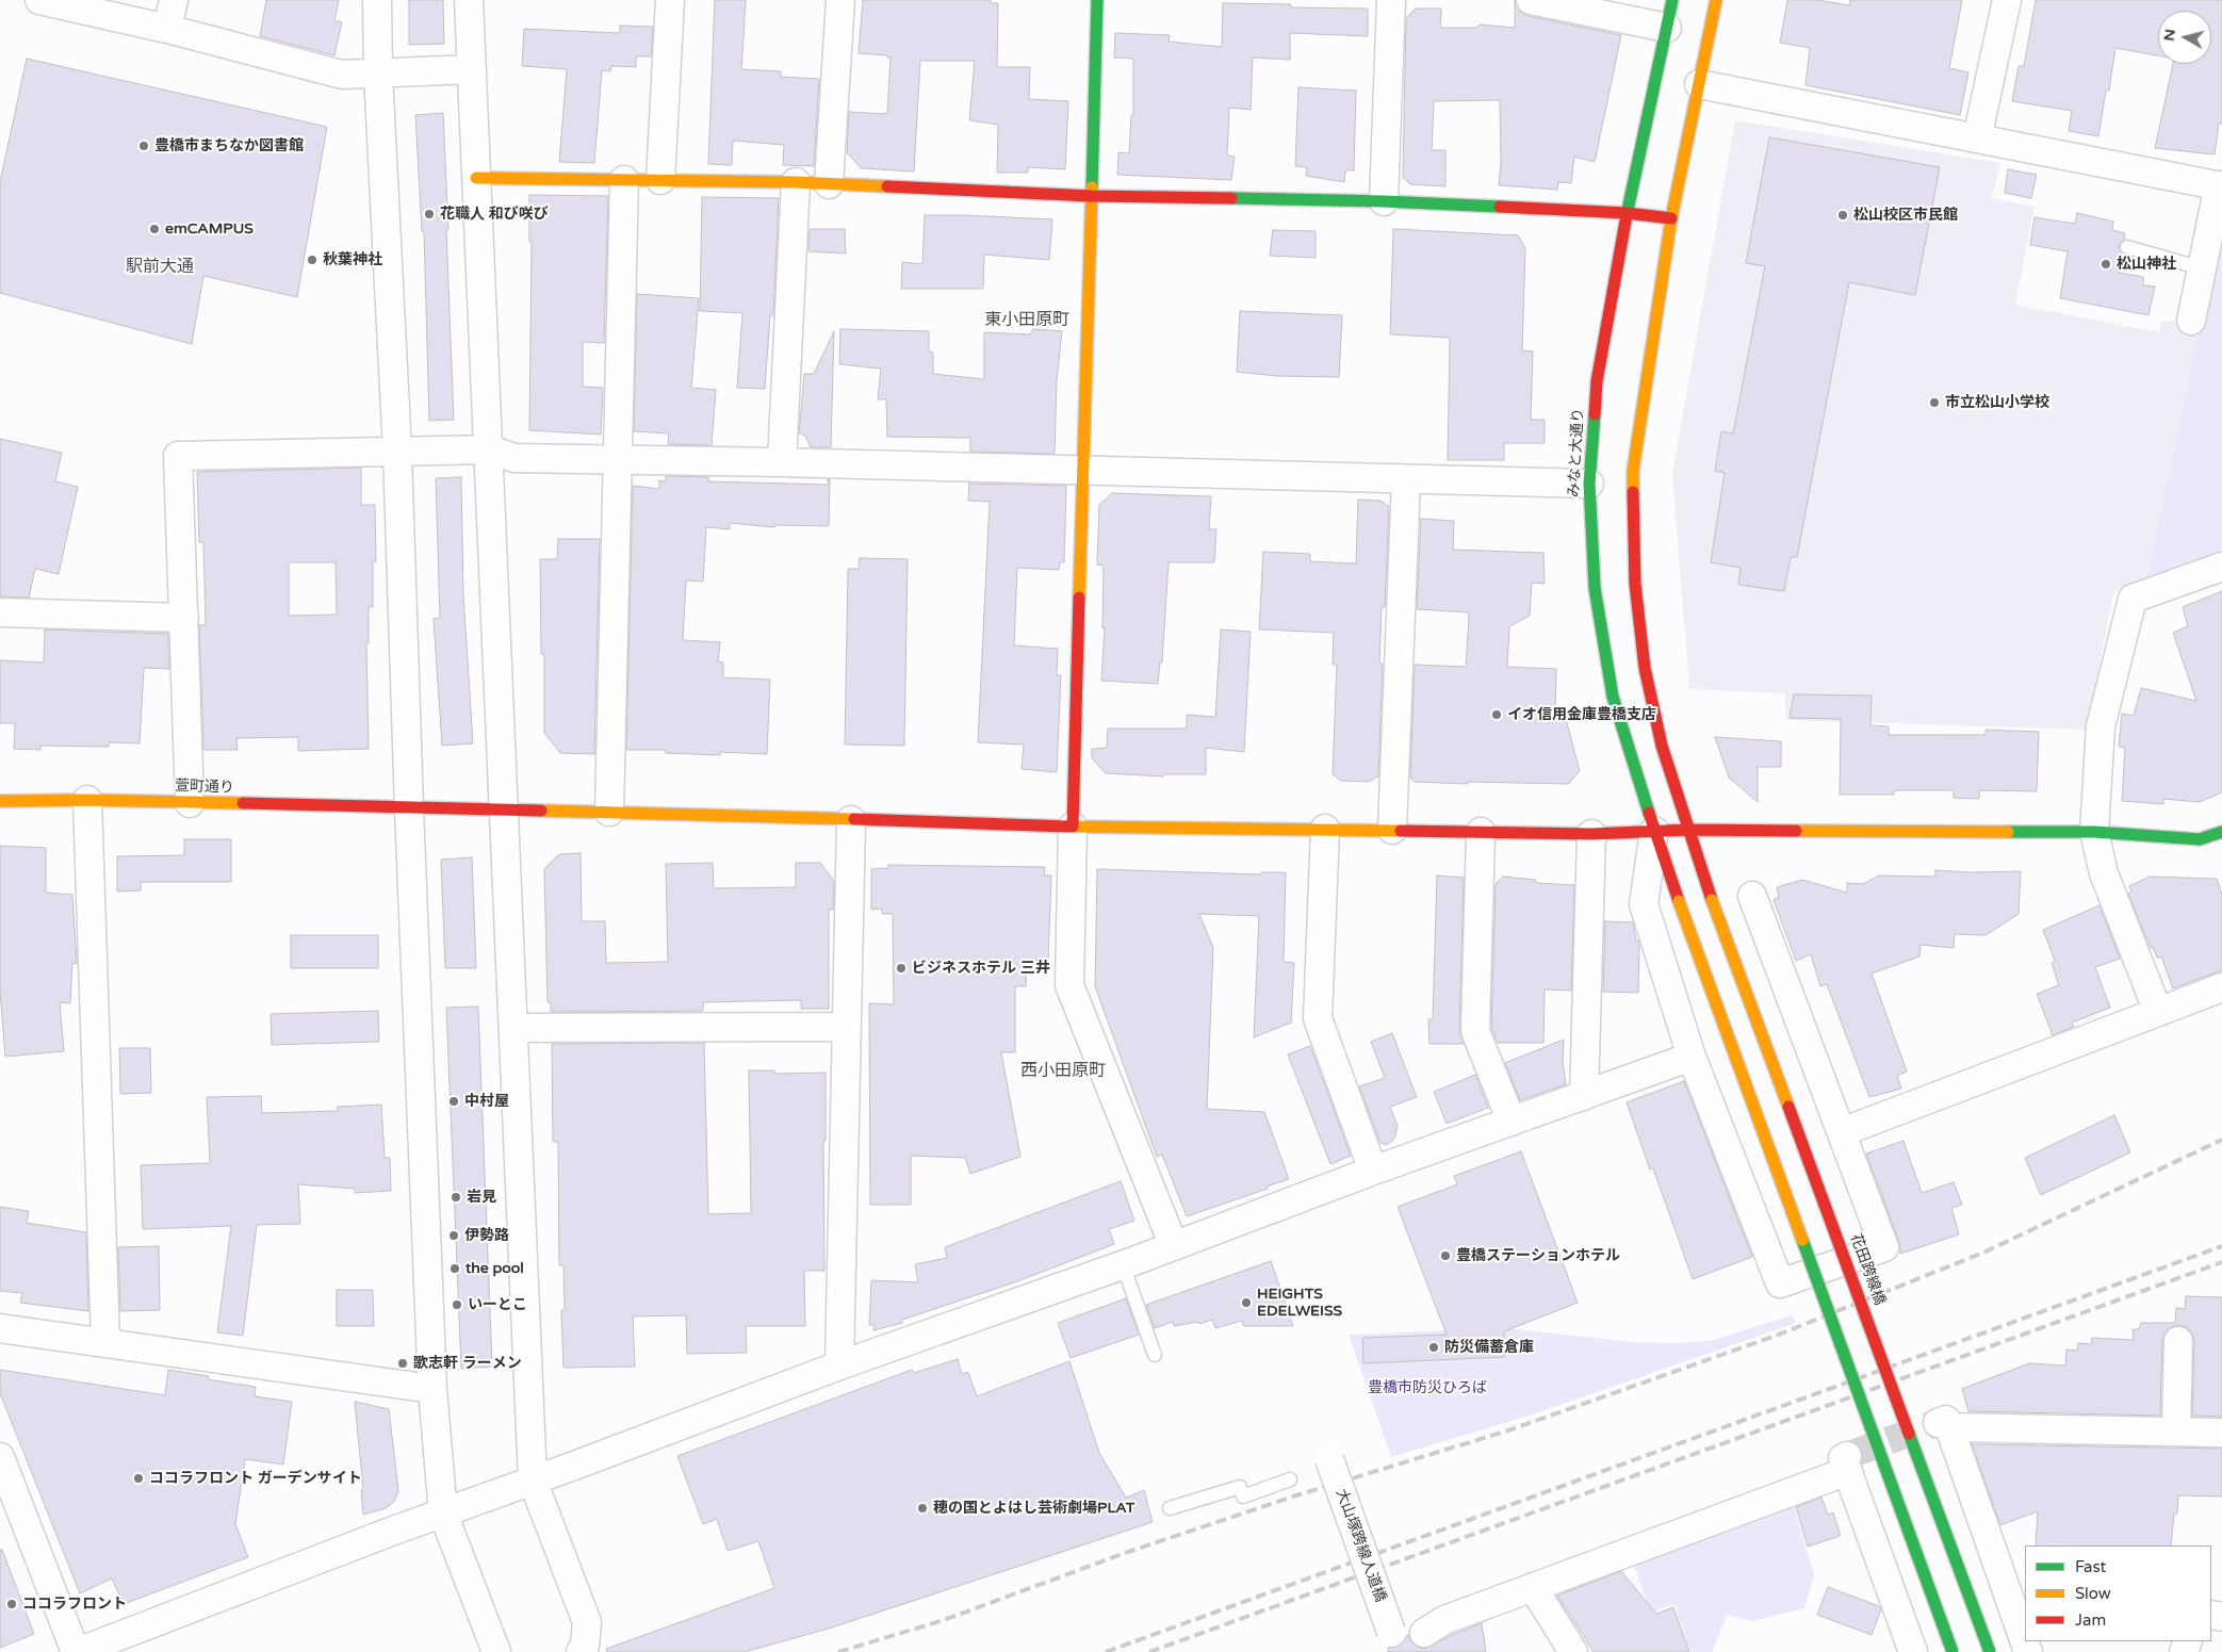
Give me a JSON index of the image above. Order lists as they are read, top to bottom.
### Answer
{
  "streets": {
    "street": [
      "みなと大通り",
      "萱町通り",
      "花田跨線橋",
      "大山塚跨線人道橋"
    ]
  },
  "crossings": [
    ["みなと大通り", "萱町通り"],
    ["萱町通り", "花田跨線橋"]
  ],
  "districts": ["駅前大通", "東小田原町", "西小田原町"],
  "parks": ["豊橋市防災ひろば"],
  "places": [
    "豊橋市まちなか図書館",
    "花職人 和び咲び",
    "松山校区市民館",
    "emCAMPUS",
    "秋葉神社",
    "松山神社",
    "市立松山小学校",
    "イオ信用金庫豊橋支店",
    "ビジネスホテル 三井",
    "中村屋",
    "岩見",
    "伊勢路",
    "豊橋ステーションホテル",
    "the pool",
    "HEIGHTS EDELWEISS",
    "いーとこ",
    "防災備蓄倉庫",
    "歌志軒 ラーメン",
    "ココラフロント ガーデンサイト",
    "穂の国とよはし芸術劇場PLAT",
    "ココラフロント"
  ],
  "legend": ["Fast", "Slow", "Jam"],
  "north": "left"
}
